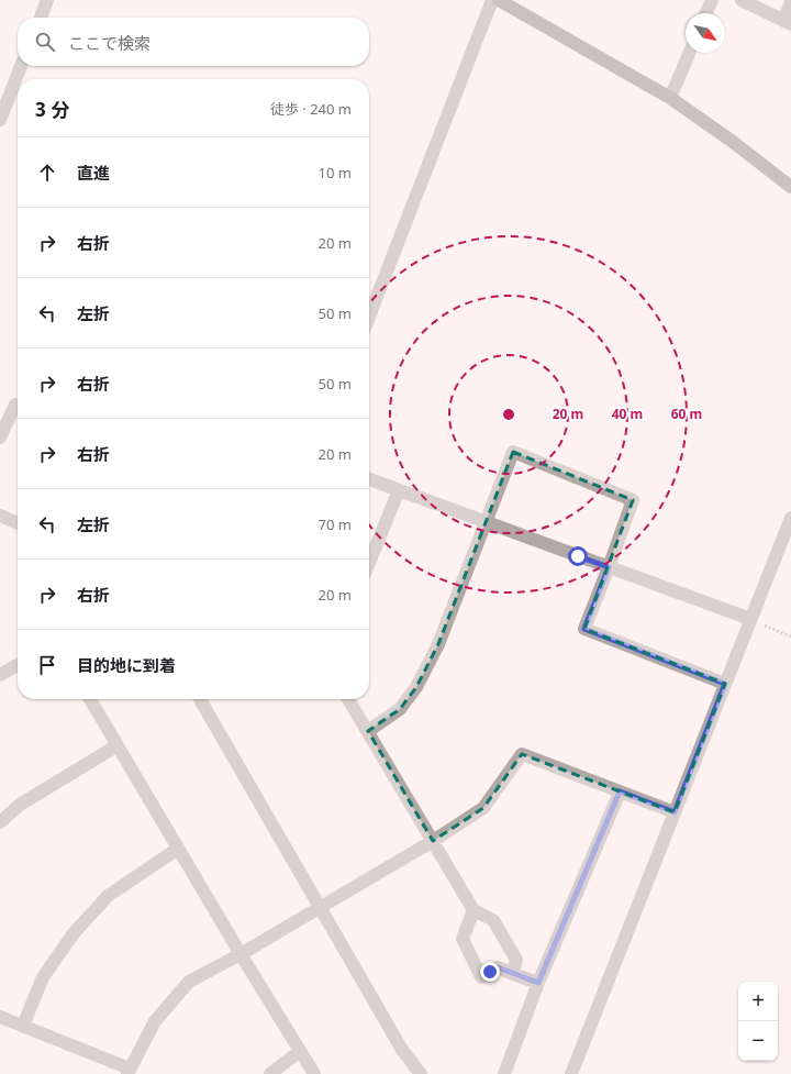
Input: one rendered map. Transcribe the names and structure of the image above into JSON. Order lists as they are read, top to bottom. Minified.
{"north":"bottom right","page":{"search":"ここで検索","heading":["3 分","徒歩 · 240 m"],"list":[["直進","10 m"],["右折","20 m"],["左折","50 m"],["右折","50 m"],["右折","20 m"],["左折","70 m"],["右折","20 m"],"目的地に到着"],"map_buttons":["+","−"]},"rings":["20 m","40 m","60 m"]}
